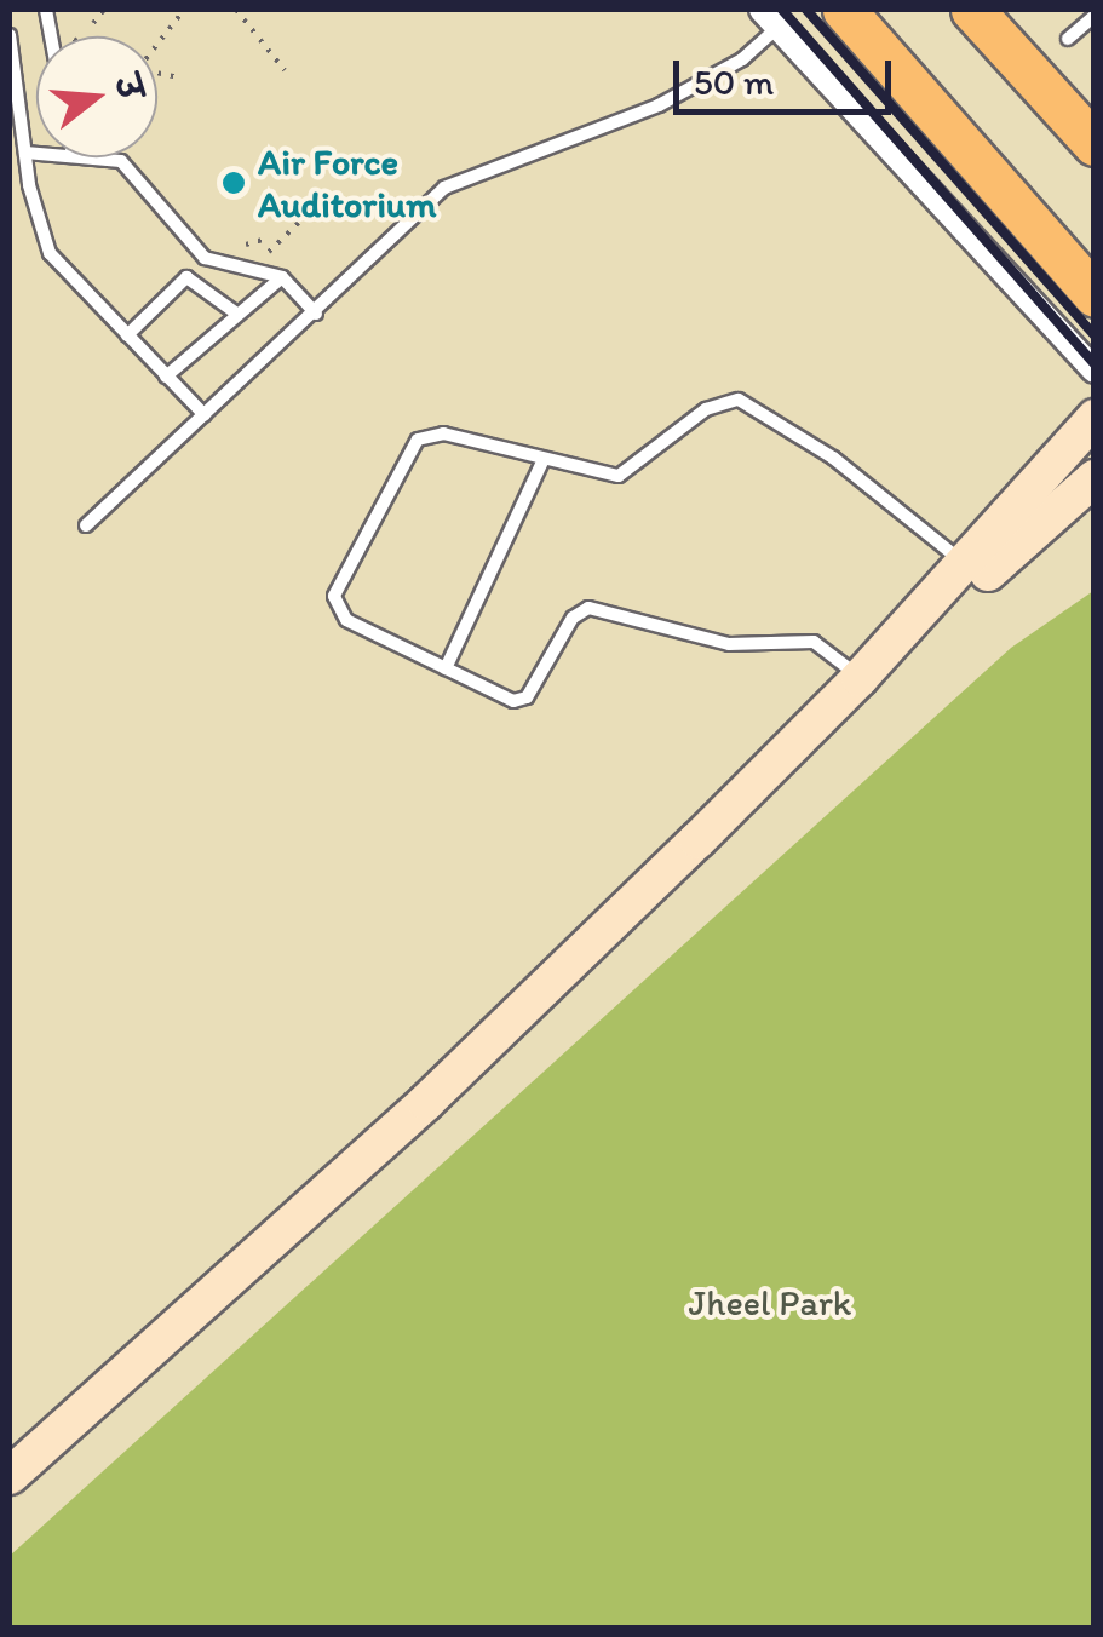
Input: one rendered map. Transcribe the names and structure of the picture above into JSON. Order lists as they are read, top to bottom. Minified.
{"parks":["Jheel Park"],"places":["Air Force Auditorium"],"scale_bar":"50 m","north":"right"}
